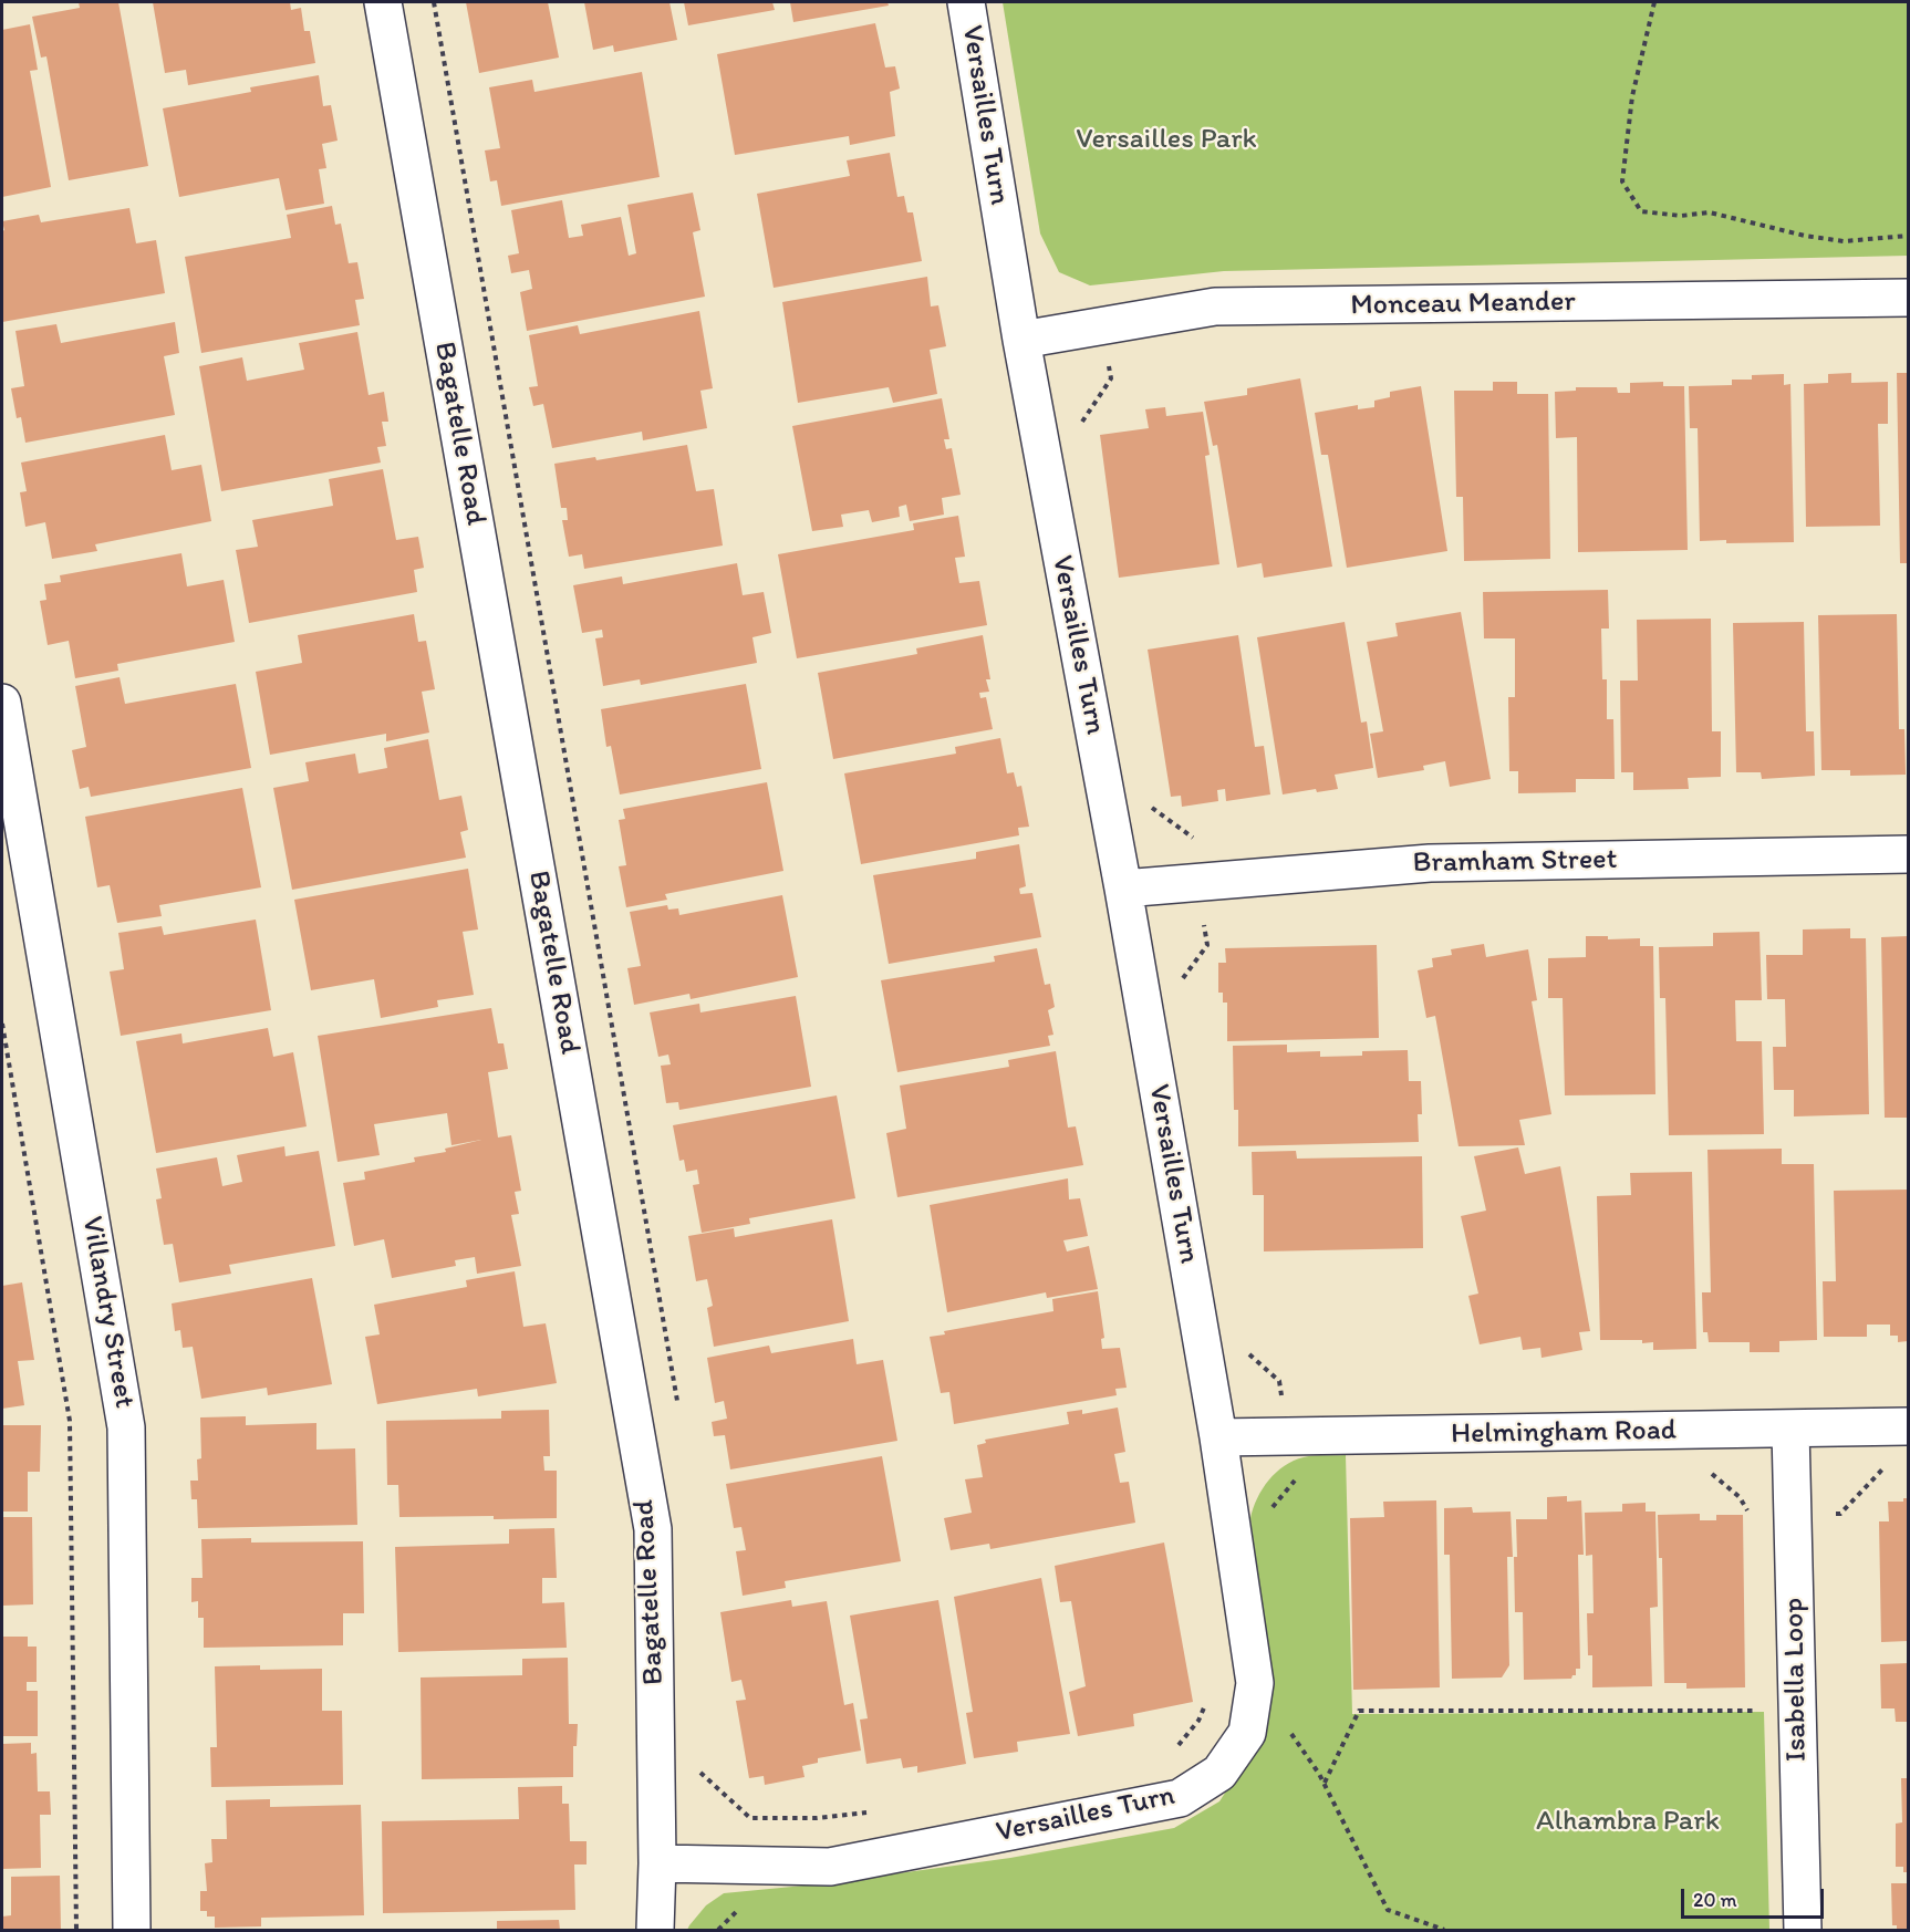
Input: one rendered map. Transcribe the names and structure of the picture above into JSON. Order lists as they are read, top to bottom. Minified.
{"streets":{"street":["Versailles Turn","Monceau Meander","Bagatelle Road","Bramham Street","Villandry Street","Helmingham Road","Isabella Loop"]},"crossings":[["Versailles Turn","Monceau Meander"],["Versailles Turn","Bagatelle Road"],["Versailles Turn","Bramham Street"],["Versailles Turn","Helmingham Road"],["Helmingham Road","Isabella Loop"]],"parks":["Versailles Park","Alhambra Park"],"scale_bar":"20 m"}
